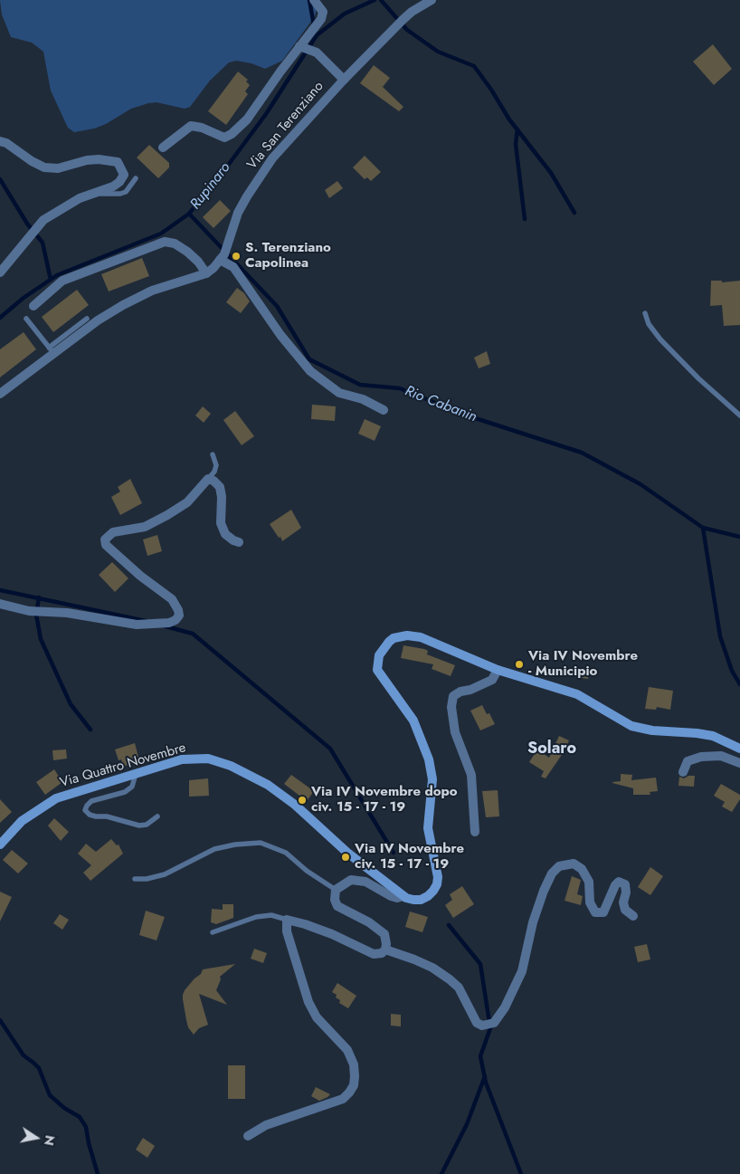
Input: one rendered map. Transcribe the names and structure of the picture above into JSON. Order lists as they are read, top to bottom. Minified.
{"streets":{"main road":["Via Quattro Novembre"],"street":["Via San Terenziano"]},"districts":["Solaro"],"water":["Rupinaro","Rio Cabanin"],"places":["S. Terenziano Capolinea","Via IV Novembre - Municipio","Via IV Novembre dopo civ. 15 - 17 - 19","Via IV Novembre civ. 15 - 17 - 19"],"north":"right"}
